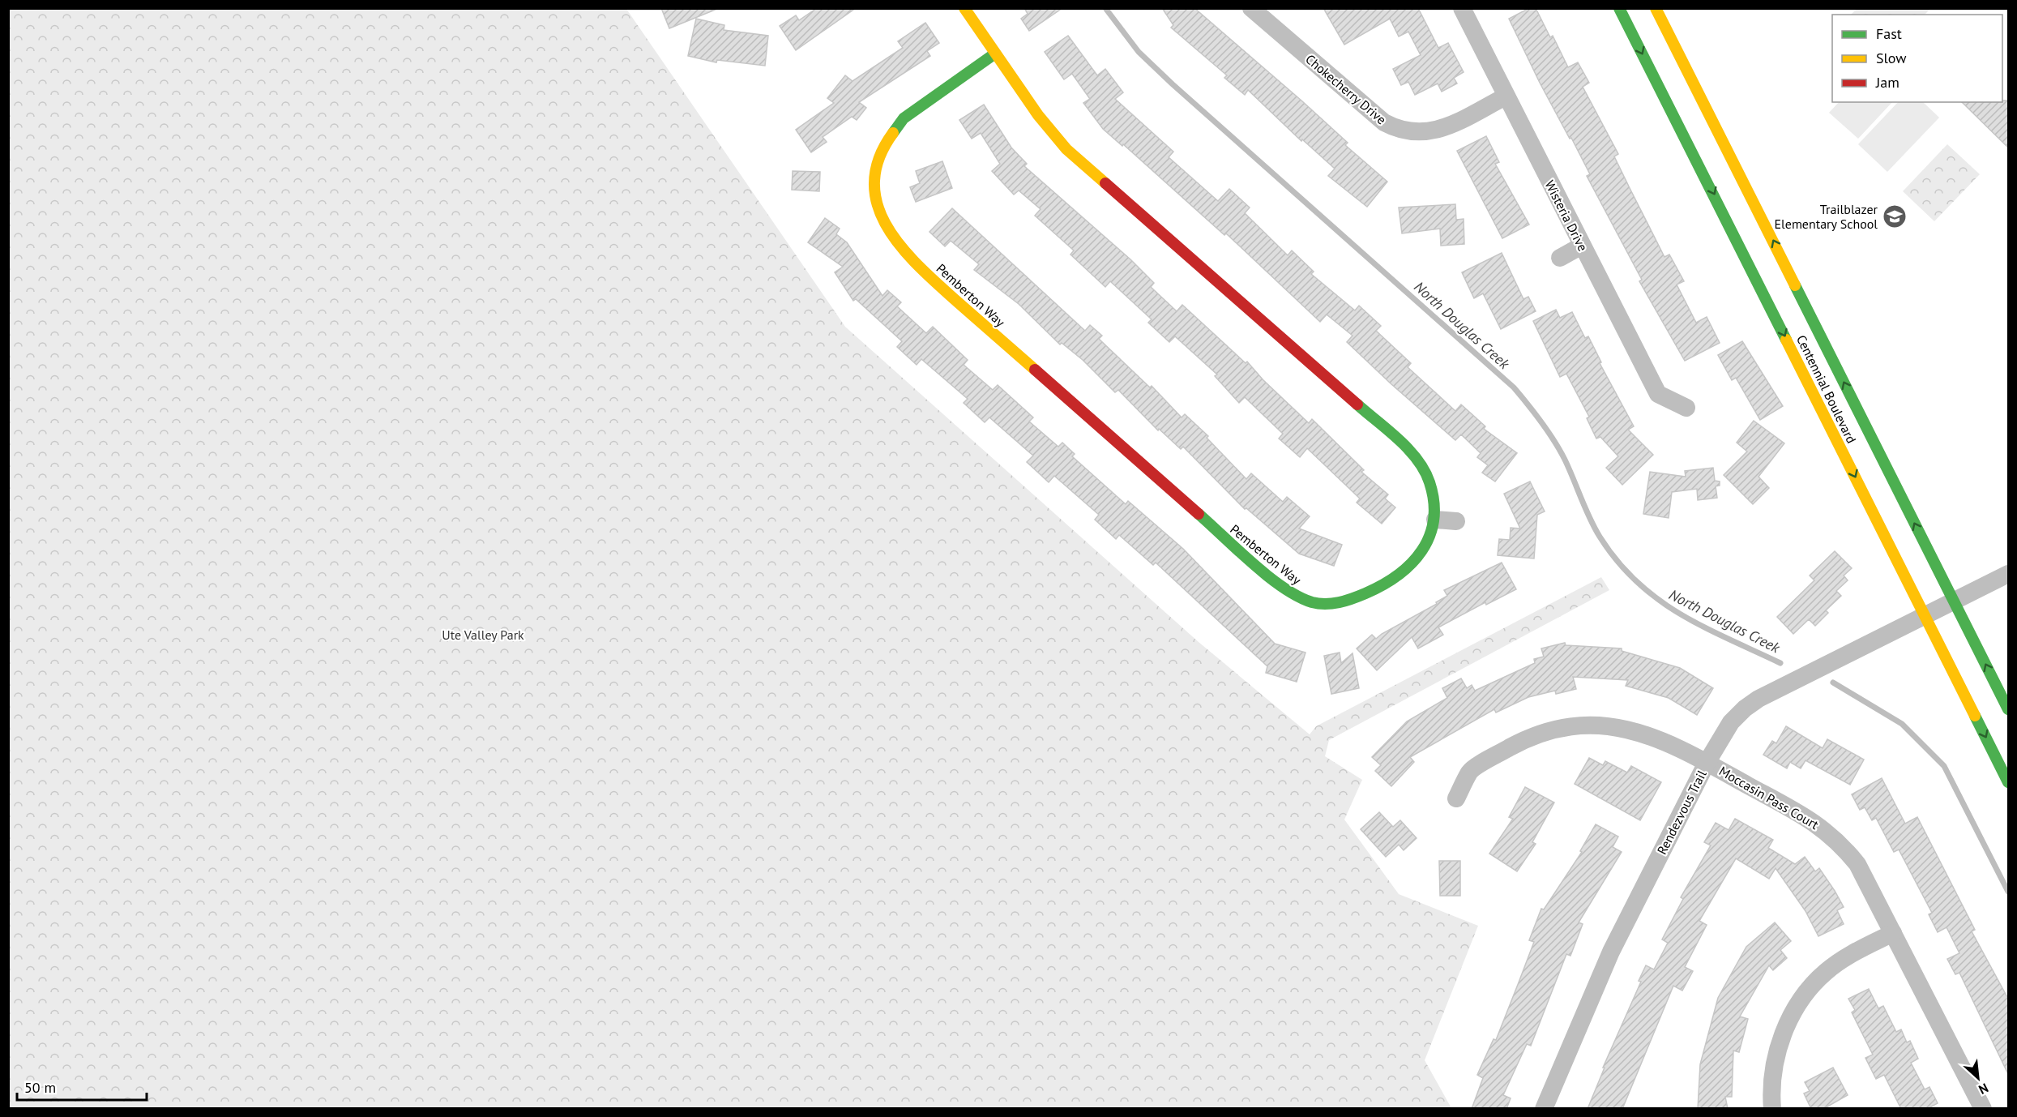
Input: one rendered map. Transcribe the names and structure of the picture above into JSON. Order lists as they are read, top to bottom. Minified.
{"streets":{"street":["Chokecherry Drive","Wisteria Drive","Pemberton Way","Centennial Boulevard","Moccasin Pass Court","Rendezvous Trail"]},"crossings":[["Chokecherry Drive","Wisteria Drive"],["Centennial Boulevard","Rendezvous Trail"],["Moccasin Pass Court","Rendezvous Trail"]],"water":["North Douglas Creek"],"parks":["Ute Valley Park"],"places":{"school or university":["Trailblazer Elementary School"]},"legend":["Fast","Slow","Jam"],"scale_bar":"50 m","north":"bottom right"}
